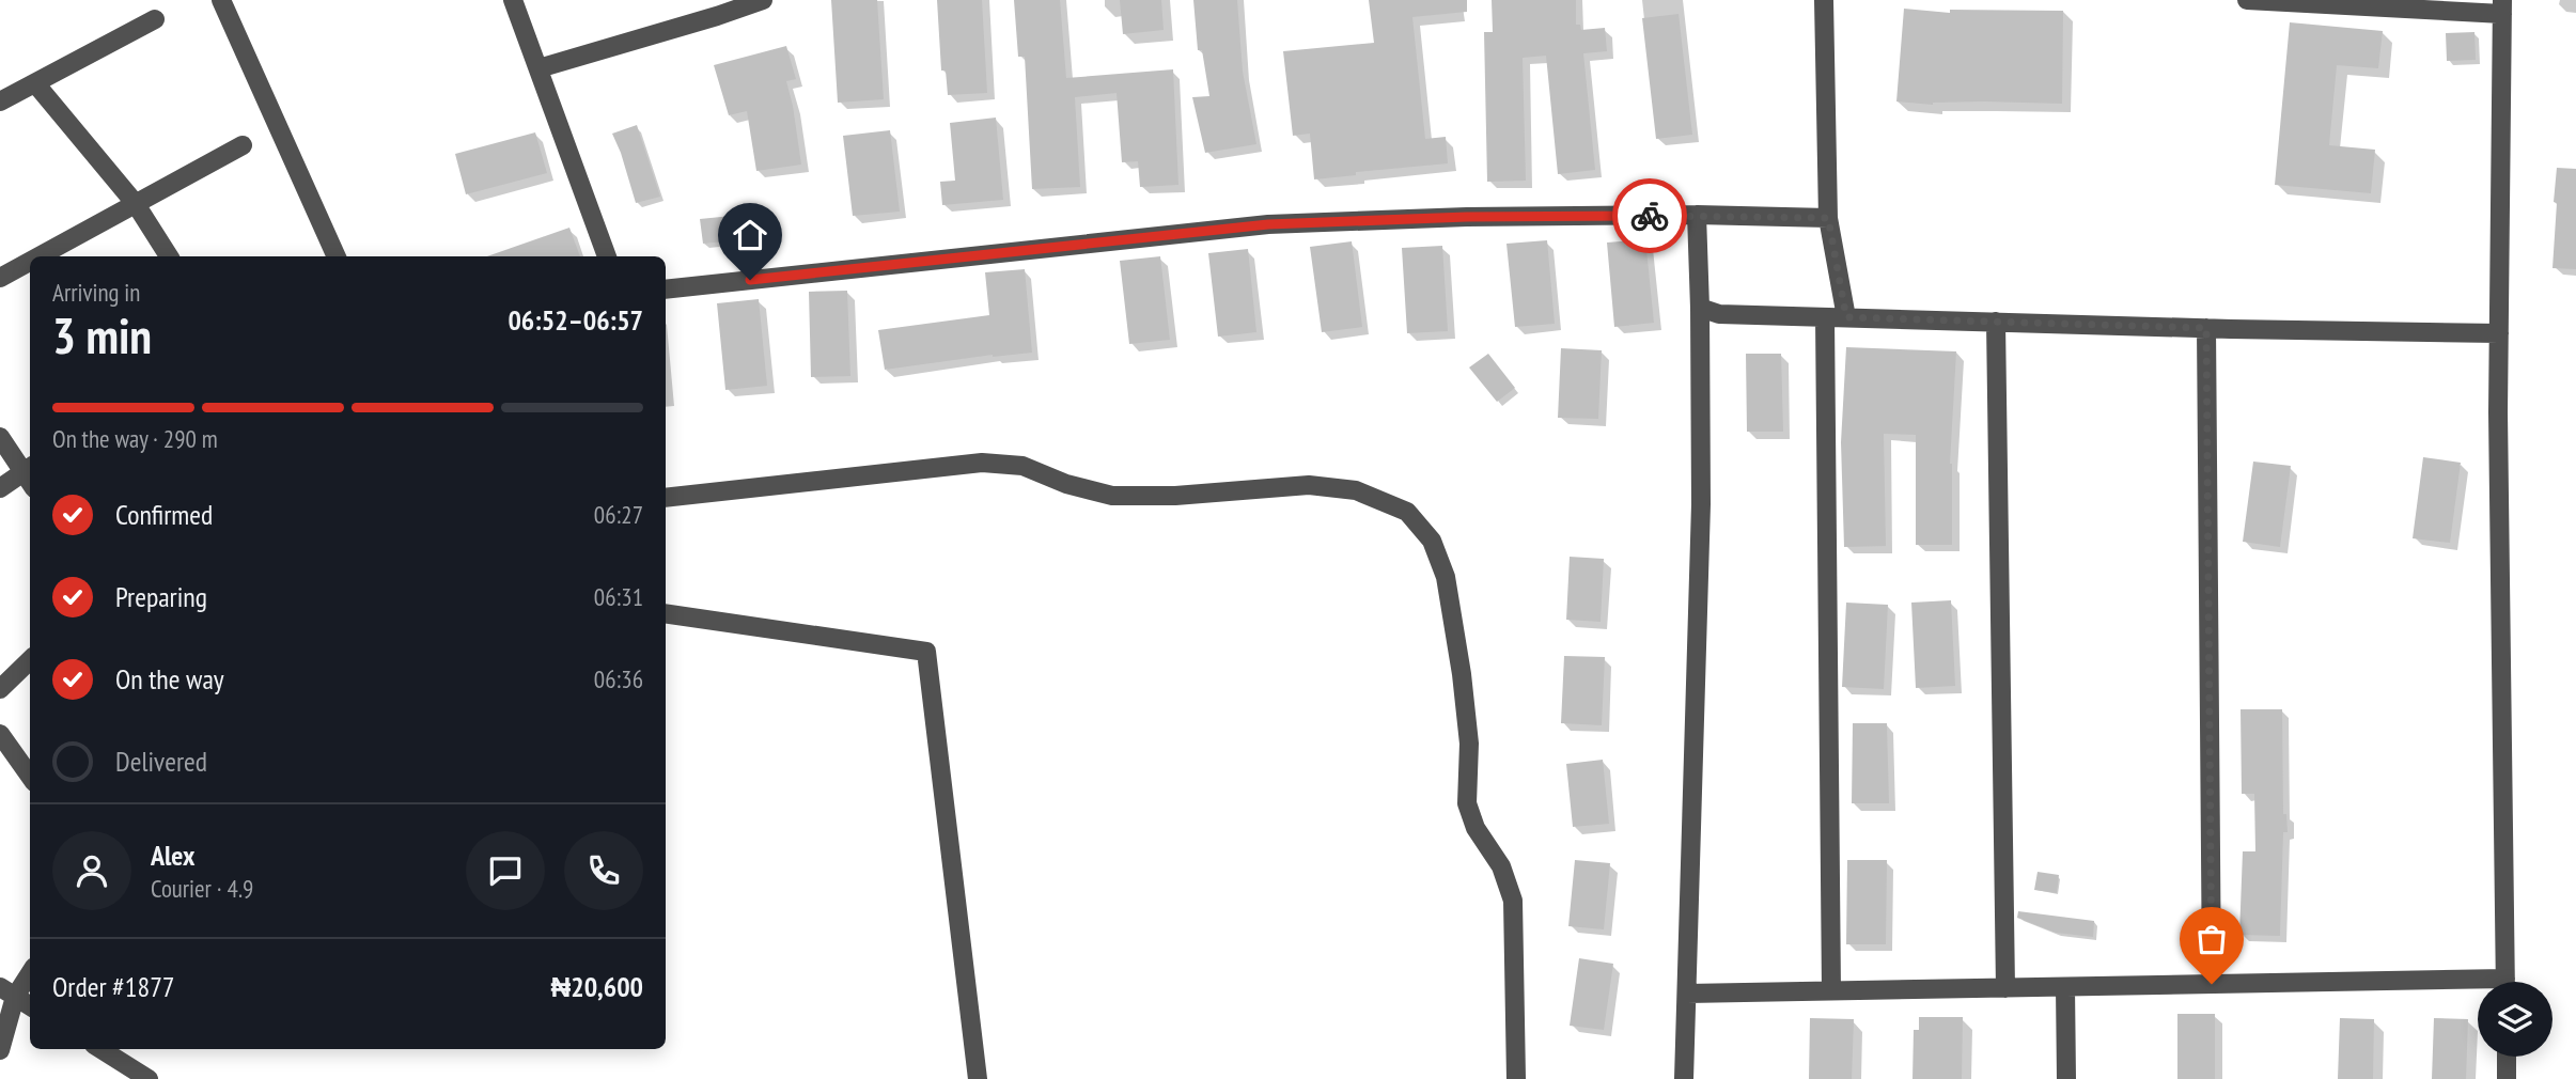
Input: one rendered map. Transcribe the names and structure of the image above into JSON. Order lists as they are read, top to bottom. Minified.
{"page":{"heading":["3 min","Arriving in","06:52–06:57"],"panel":["Alex","Courier · 4.9","Order #1877","₦20,600"],"bar":"On the way · 290 m","list":[["Confirmed","06:27"],["Preparing","06:31"],["On the way","06:36"],"Delivered"]}}
